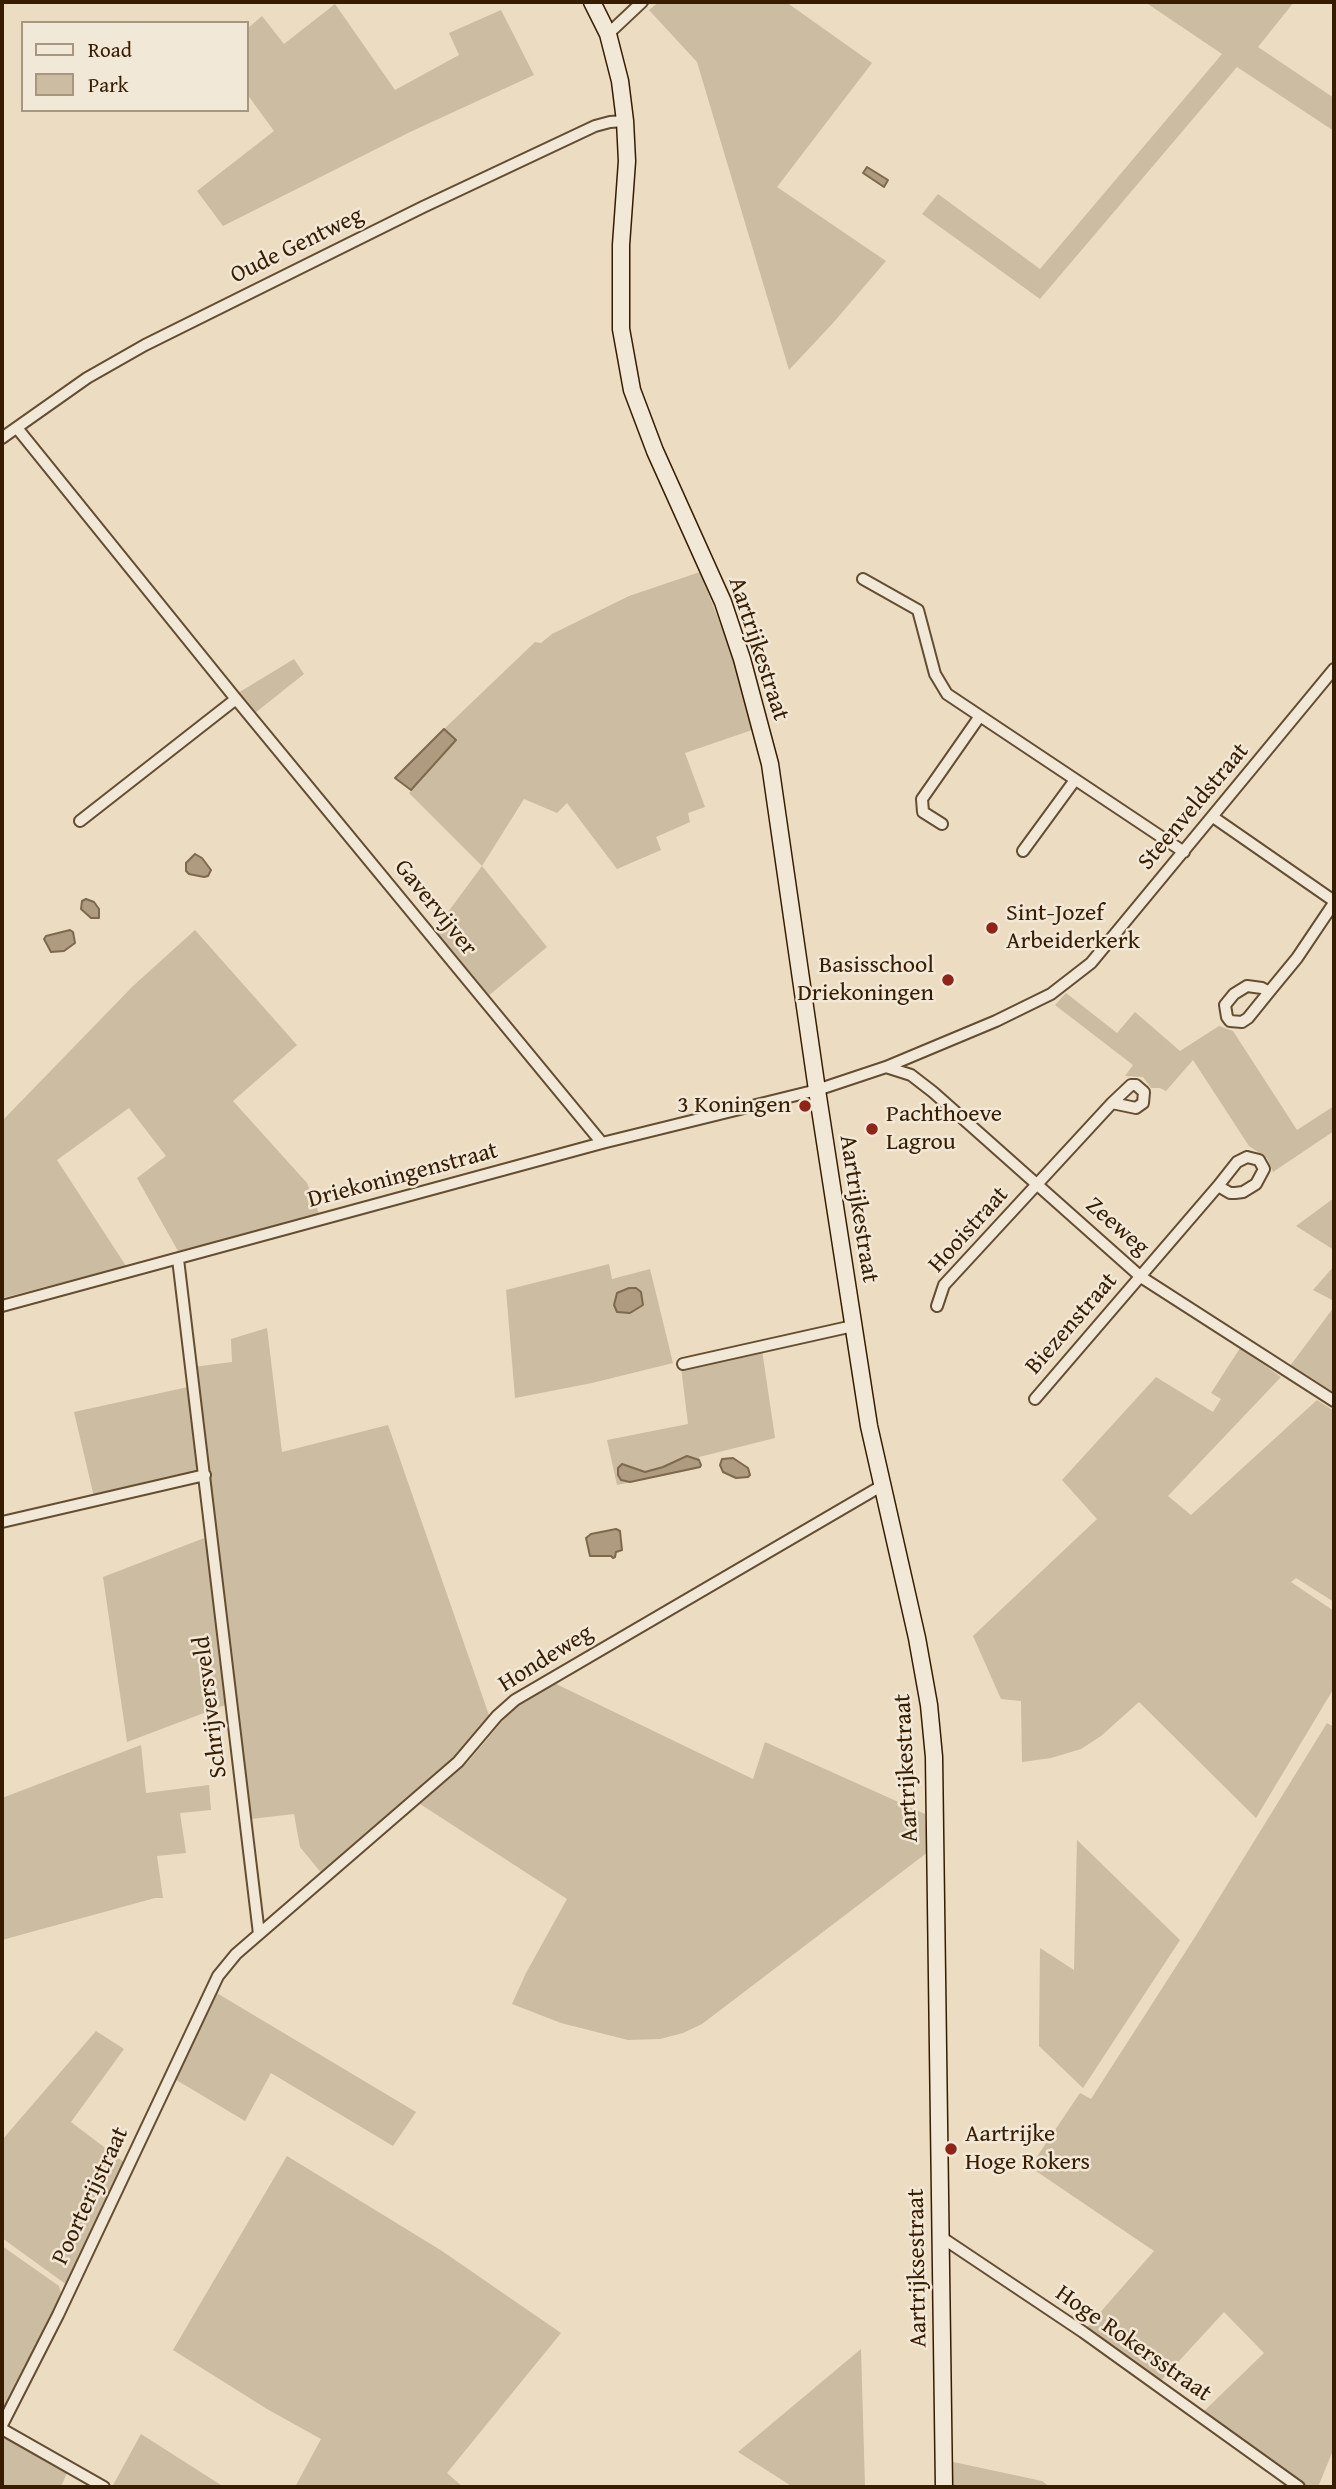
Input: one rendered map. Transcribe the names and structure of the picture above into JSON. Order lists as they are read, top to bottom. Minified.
{"streets":{"street":["Oude Gentweg","Aartrijkestraat","Steenveldstraat","Gavervijver","Driekoningenstraat","Zeeweg","Hooistraat","Biezenstraat","Hondeweg","Schrijversveld","Poorterijstraat","Aartrijksestraat","Hoge Rokersstraat"]},"crossings":[["Oude Gentweg","Aartrijkestraat"],["Oude Gentweg","Gavervijver"],["Aartrijkestraat","Steenveldstraat"],["Aartrijkestraat","Driekoningenstraat"],["Aartrijkestraat","Hondeweg"],["Aartrijkestraat","Aartrijksestraat"],["Steenveldstraat","Driekoningenstraat"],["Steenveldstraat","Zeeweg"],["Gavervijver","Driekoningenstraat"],["Driekoningenstraat","Schrijversveld"],["Zeeweg","Hooistraat"],["Zeeweg","Biezenstraat"],["Hondeweg","Schrijversveld"],["Hondeweg","Poorterijstraat"],["Aartrijksestraat","Hoge Rokersstraat"]],"places":["Sint-Jozef Arbeiderkerk","Basisschool Driekoningen","3 Koningen","Pachthoeve Lagrou","Aartrijke Hoge Rokers"],"legend":["Road","Park"]}
